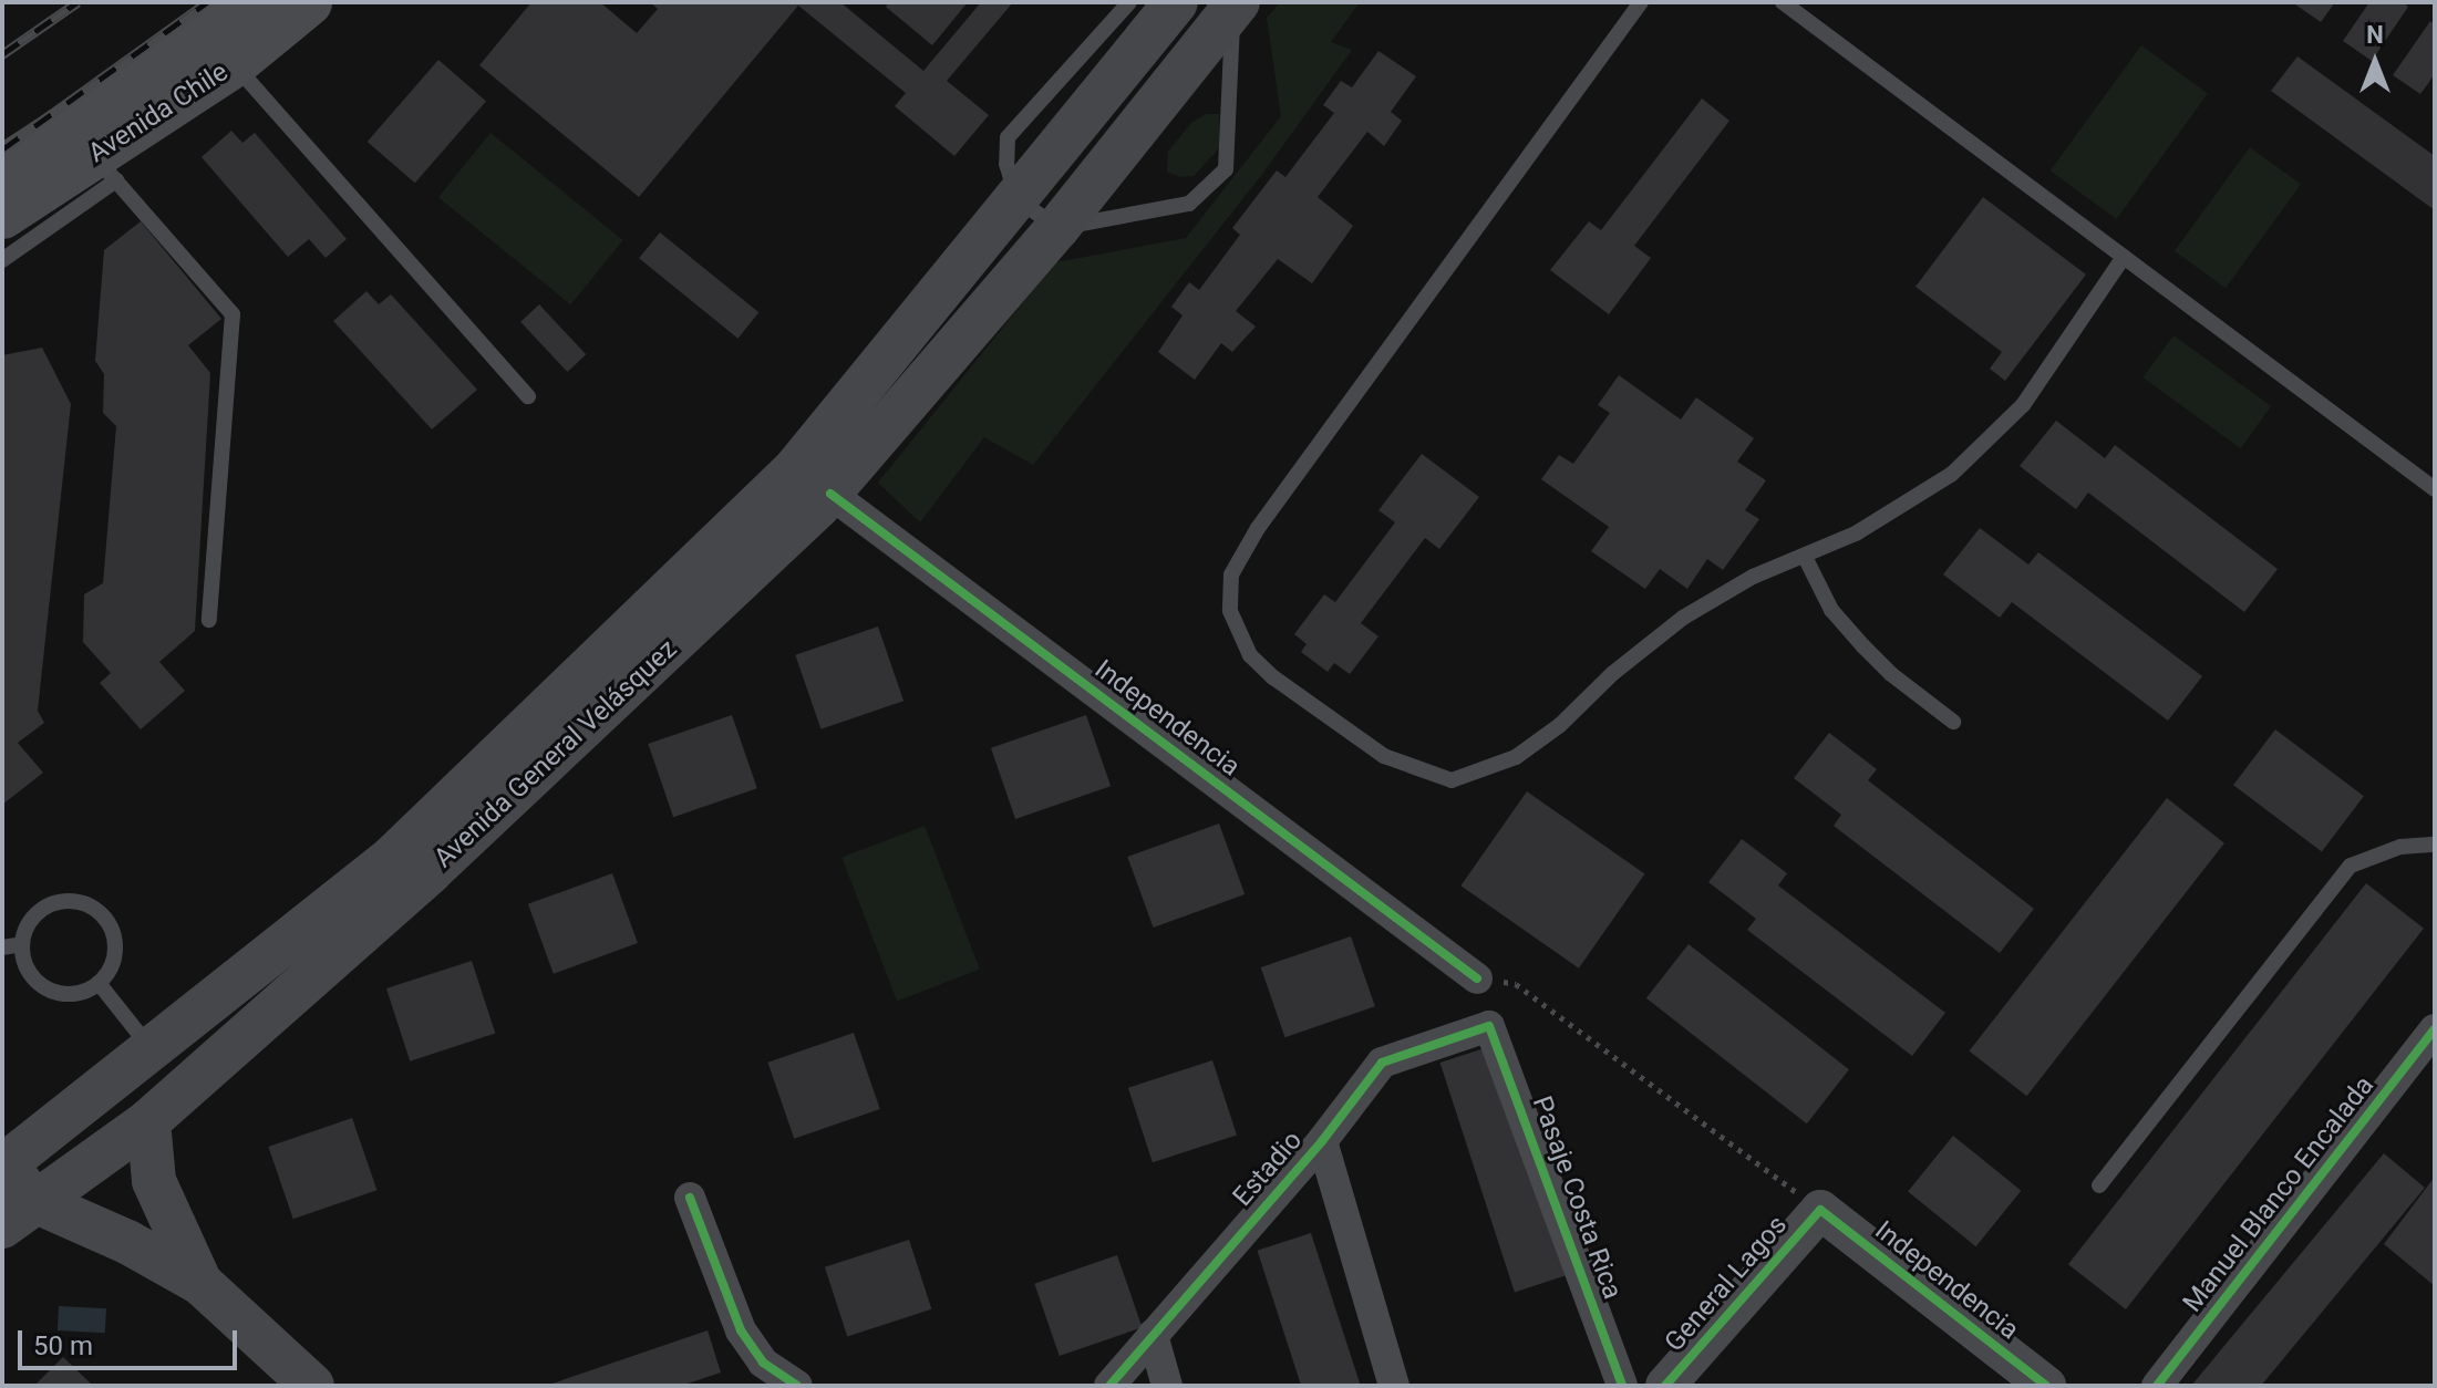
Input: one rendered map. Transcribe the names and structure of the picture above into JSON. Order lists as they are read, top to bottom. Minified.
{"streets":{"main road":["Avenida Chile","Avenida General Velásquez"],"street":["Independencia","Estadio","Manuel Blanco Encalada","Pasaje Costa Rica","General Lagos"]},"crossings":[["Independencia","Avenida General Velásquez"],["Independencia","General Lagos"],["Estadio","Pasaje Costa Rica"]],"scale_bar":"50 m","north":"top"}
